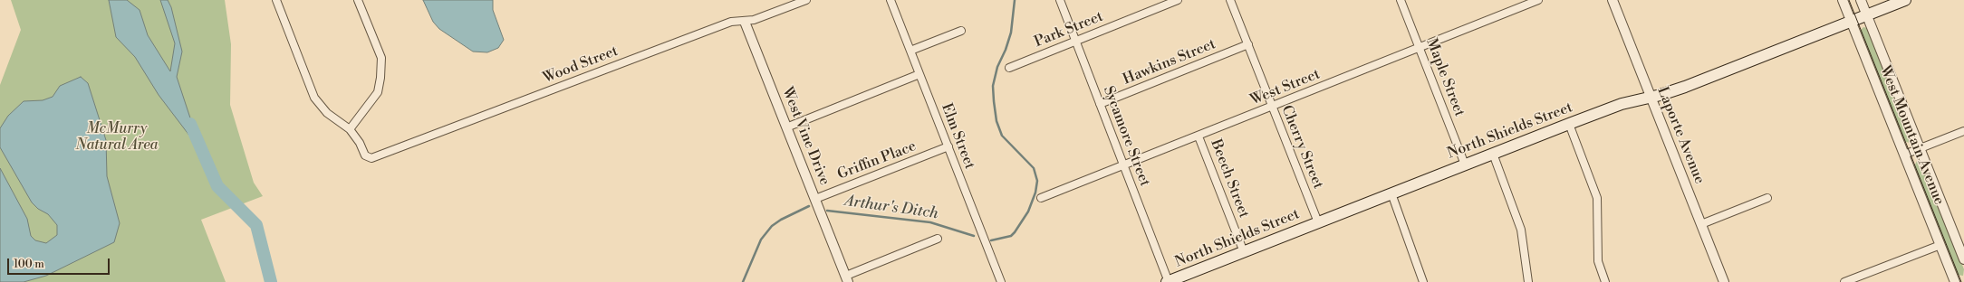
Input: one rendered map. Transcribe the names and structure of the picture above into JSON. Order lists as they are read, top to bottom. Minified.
{"streets":{"main road":["North Shields Street"],"street":["Park Street","Hawkins Street","Wood Street","Maple Street","West Street","Laporte Avenue","West Mountain Avenue","West Vine Drive","Elm Street","Sycamore Street","Cherry Street","Griffin Place","Beech Street"]},"crossings":[["Park Street","Sycamore Street"],["Hawkins Street","Sycamore Street"],["Hawkins Street","Cherry Street"],["Wood Street","West Vine Drive"],["Maple Street","West Street"],["Maple Street","North Shields Street"],["West Street","Sycamore Street"],["West Street","Cherry Street"],["West Street","Beech Street"],["North Shields Street","Laporte Avenue"],["North Shields Street","West Mountain Avenue"],["North Shields Street","Sycamore Street"],["North Shields Street","Cherry Street"],["North Shields Street","Beech Street"],["West Vine Drive","Griffin Place"],["Elm Street","Griffin Place"]],"water":["Arthur's Ditch"],"parks":["McMurry Natural Area"],"scale_bar":"100 m"}
